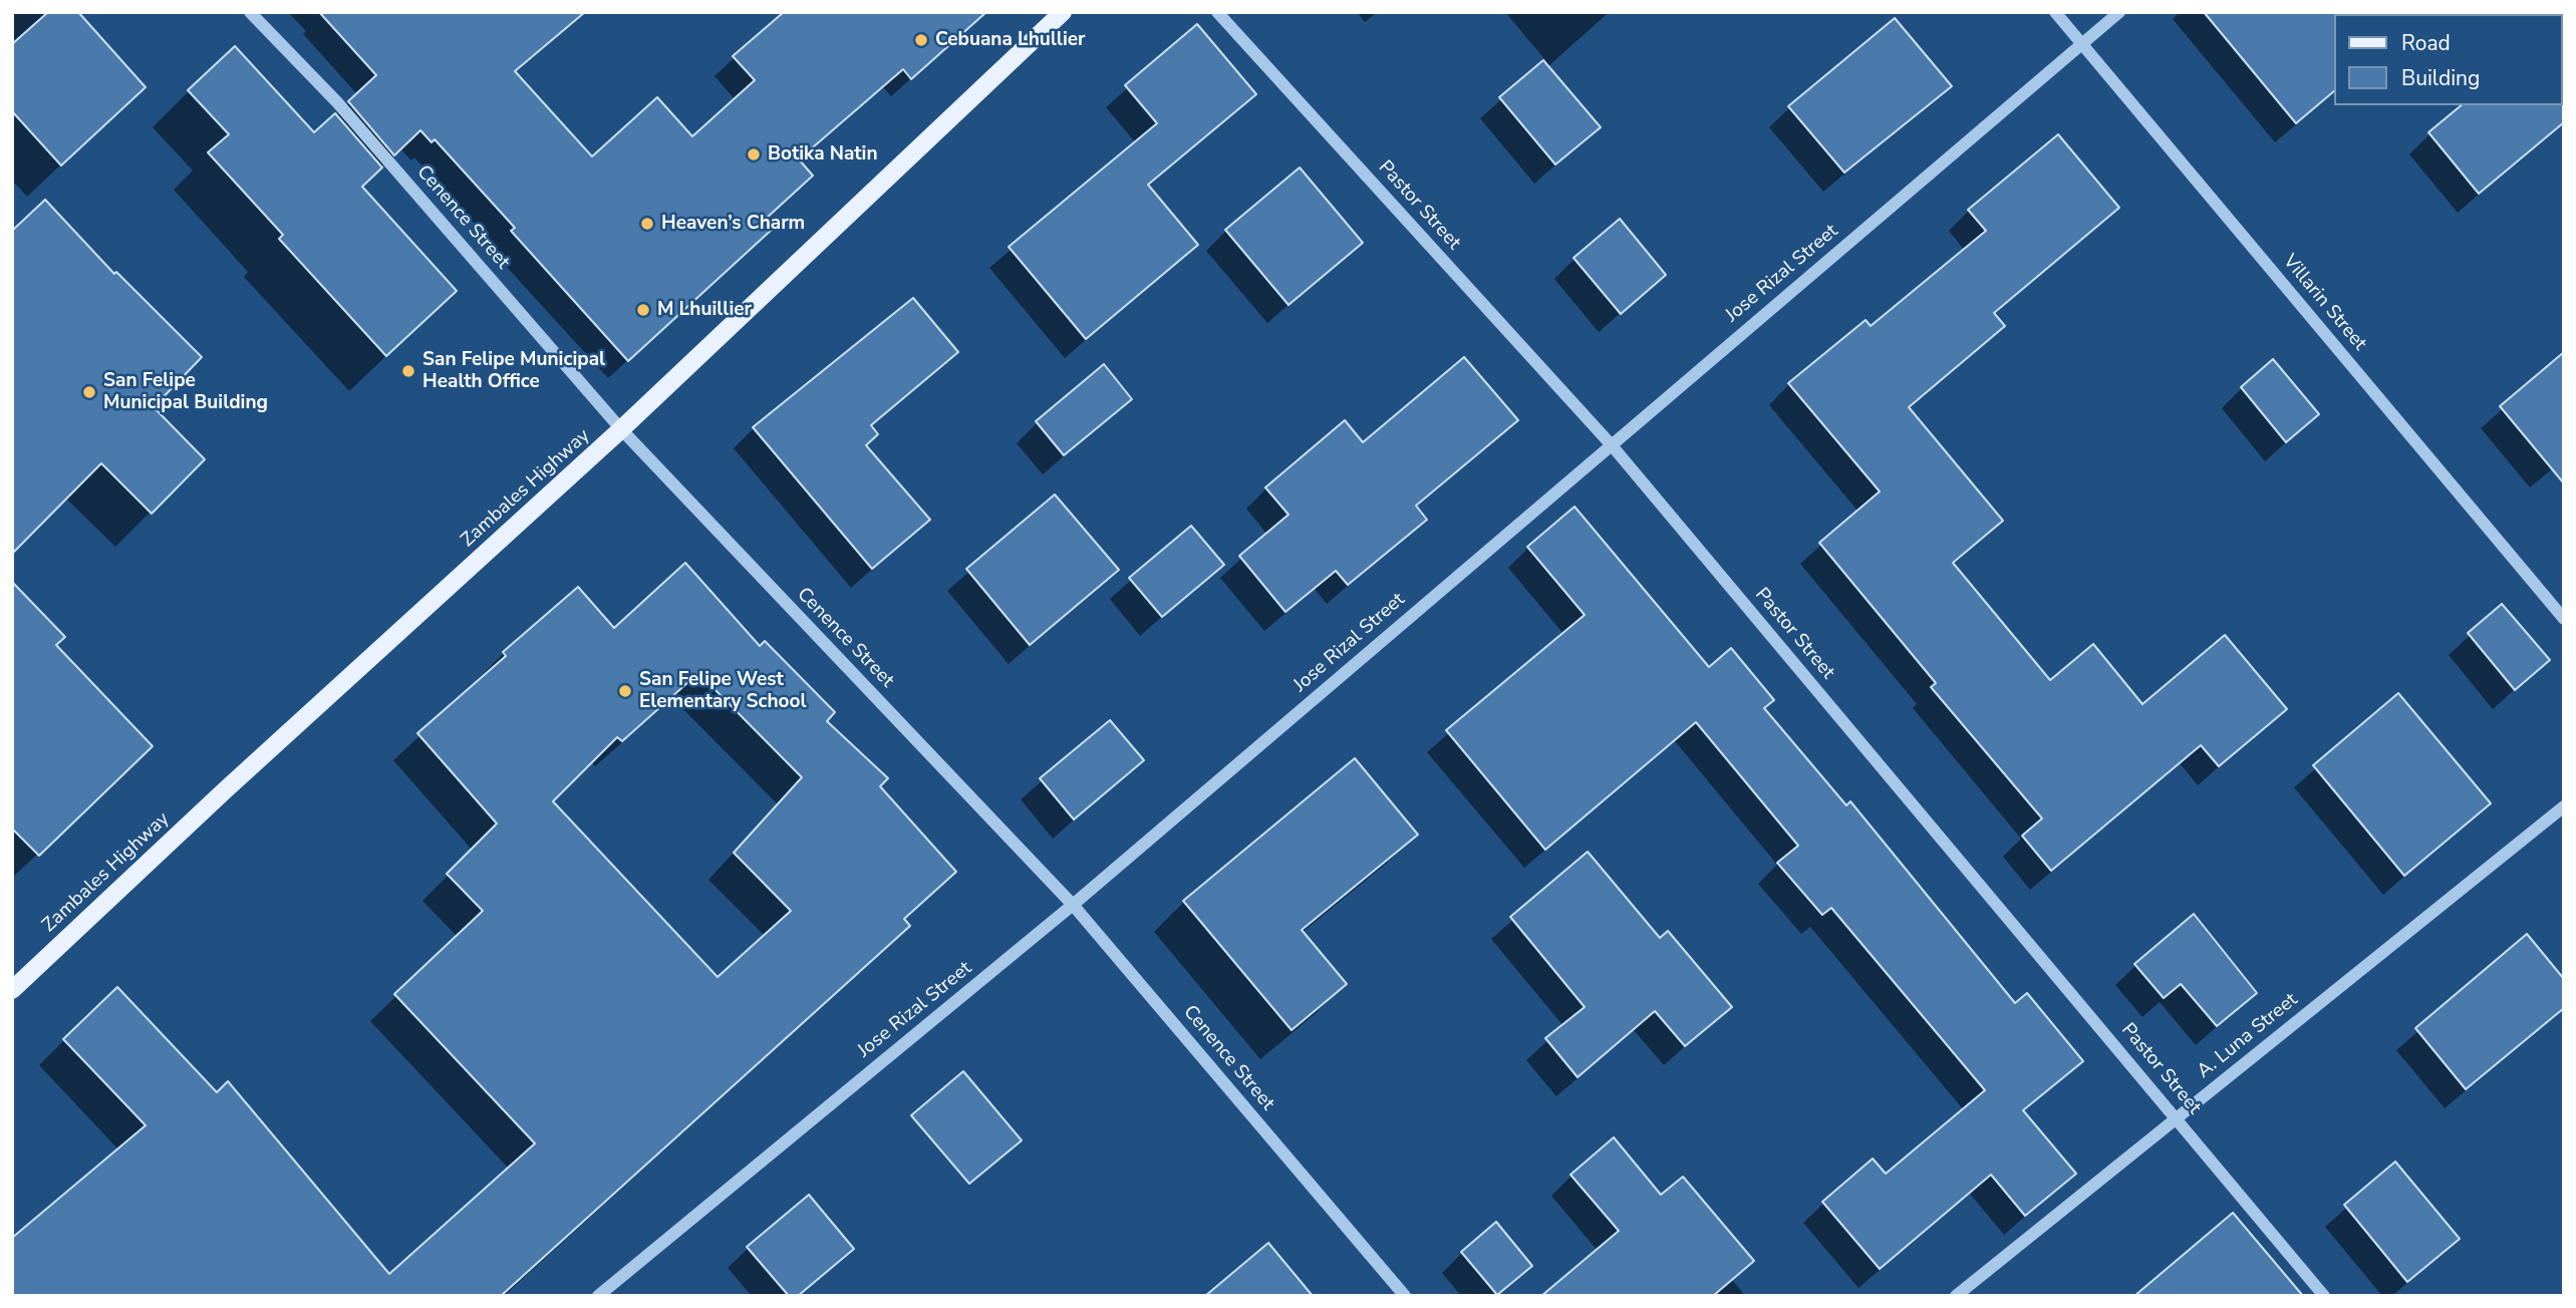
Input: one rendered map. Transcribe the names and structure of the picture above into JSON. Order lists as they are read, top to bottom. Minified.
{"streets":{"main road":["Zambales Highway"],"street":["Pastor Street","Cenence Street","Jose Rizal Street","Villarin Street","A. Luna Street"]},"crossings":[["Pastor Street","Jose Rizal Street"],["Pastor Street","A. Luna Street"],["Cenence Street","Jose Rizal Street"],["Cenence Street","Zambales Highway"],["Jose Rizal Street","Villarin Street"]],"places":["Cebuana Lhullier","Botika Natin","Heaven’s Charm","M Lhuillier","San Felipe Municipal Health Office","San Felipe Municipal Building","San Felipe West Elementary School"],"legend":["Road","Building"]}
